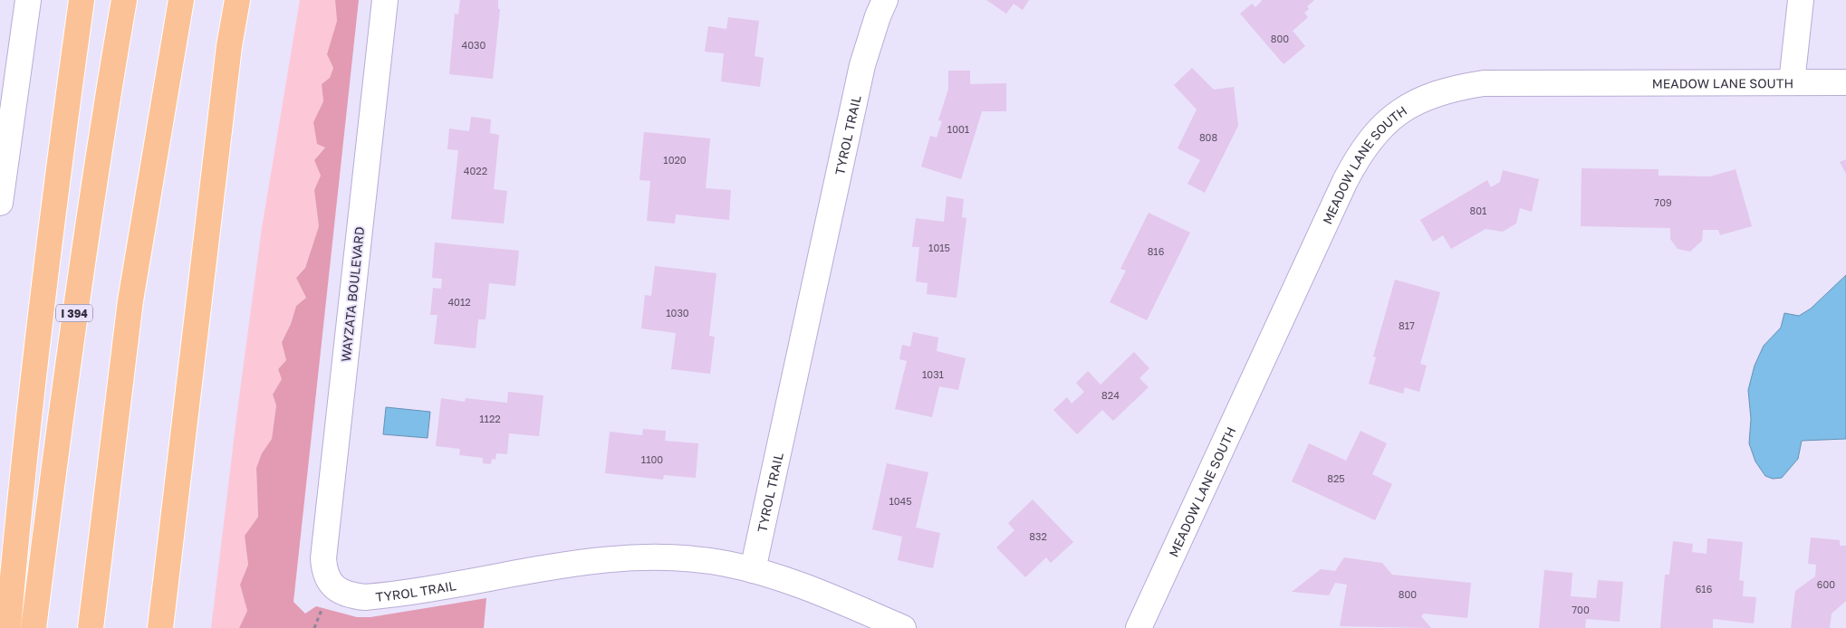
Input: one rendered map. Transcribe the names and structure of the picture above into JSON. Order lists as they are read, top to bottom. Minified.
{"streets":{"highway":["I 394"],"street":["MEADOW LANE SOUTH","TYROL TRAIL","WAYZATA BOULEVARD"]},"crossings":[["TYROL TRAIL","WAYZATA BOULEVARD"]],"house_numbers":["800","4030","1001","808","1020","4022","709","801","1015","816","4012","1030","817","1031","824","1122","1100","825","1045","832","600","616","800","700"]}
